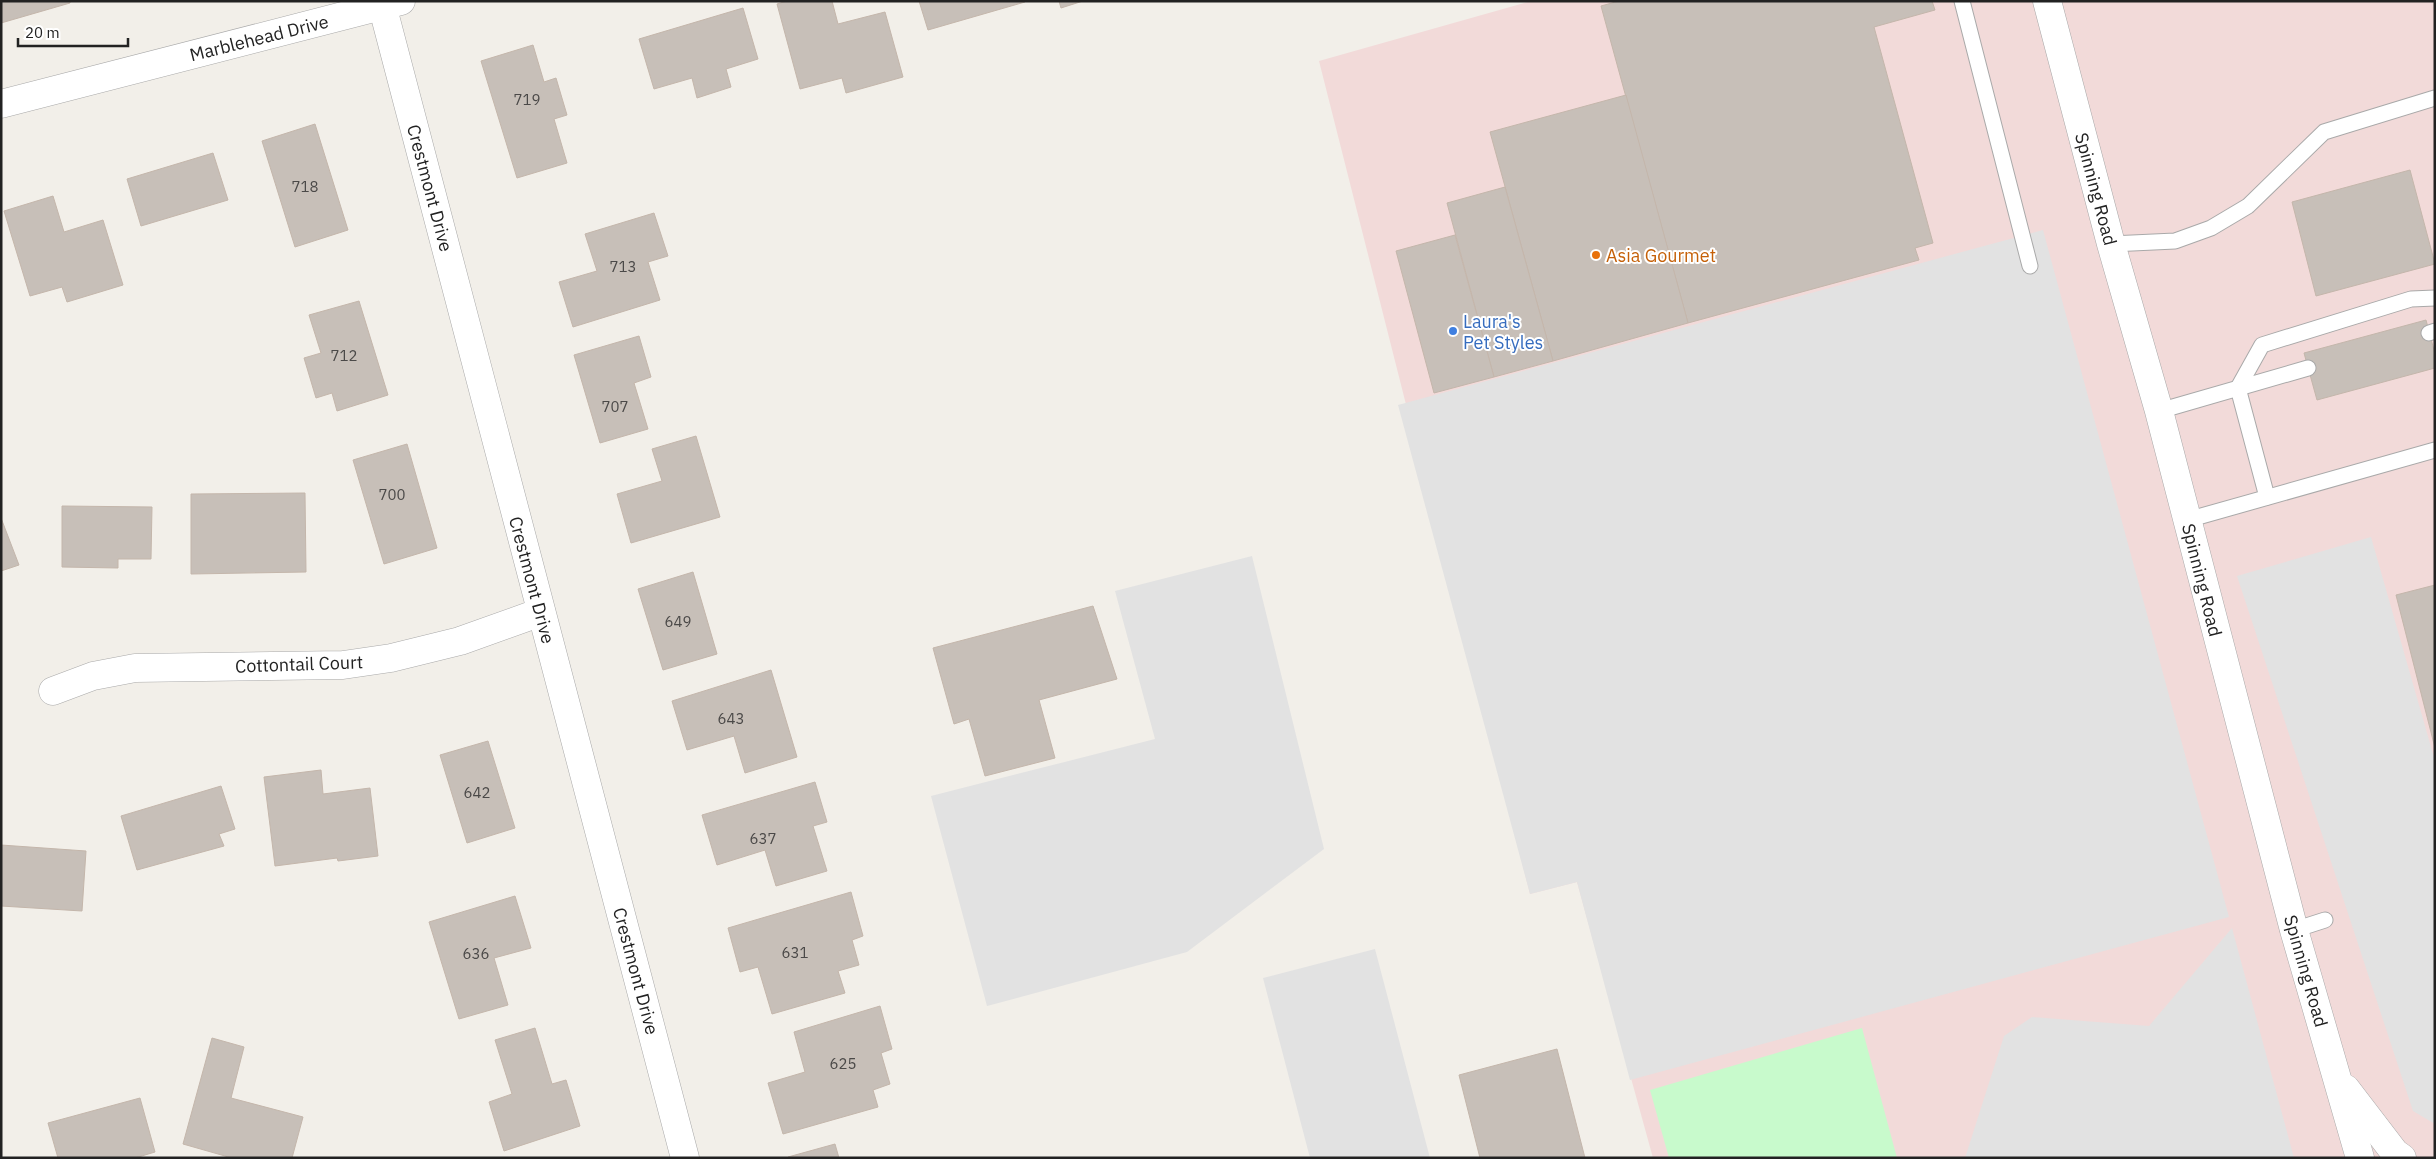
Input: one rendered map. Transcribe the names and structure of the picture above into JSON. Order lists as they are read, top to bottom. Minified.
{"streets":{"street":["Marblehead Drive","Crestmont Drive","Spinning Road","Cottontail Court"]},"crossings":[["Marblehead Drive","Crestmont Drive"],["Crestmont Drive","Cottontail Court"]],"places":["Asia Gourmet","Laura's Pet Styles"],"house_numbers":["719","718","713","712","707","700","649","643","642","637","631","636","625"],"scale_bar":"20 m"}
